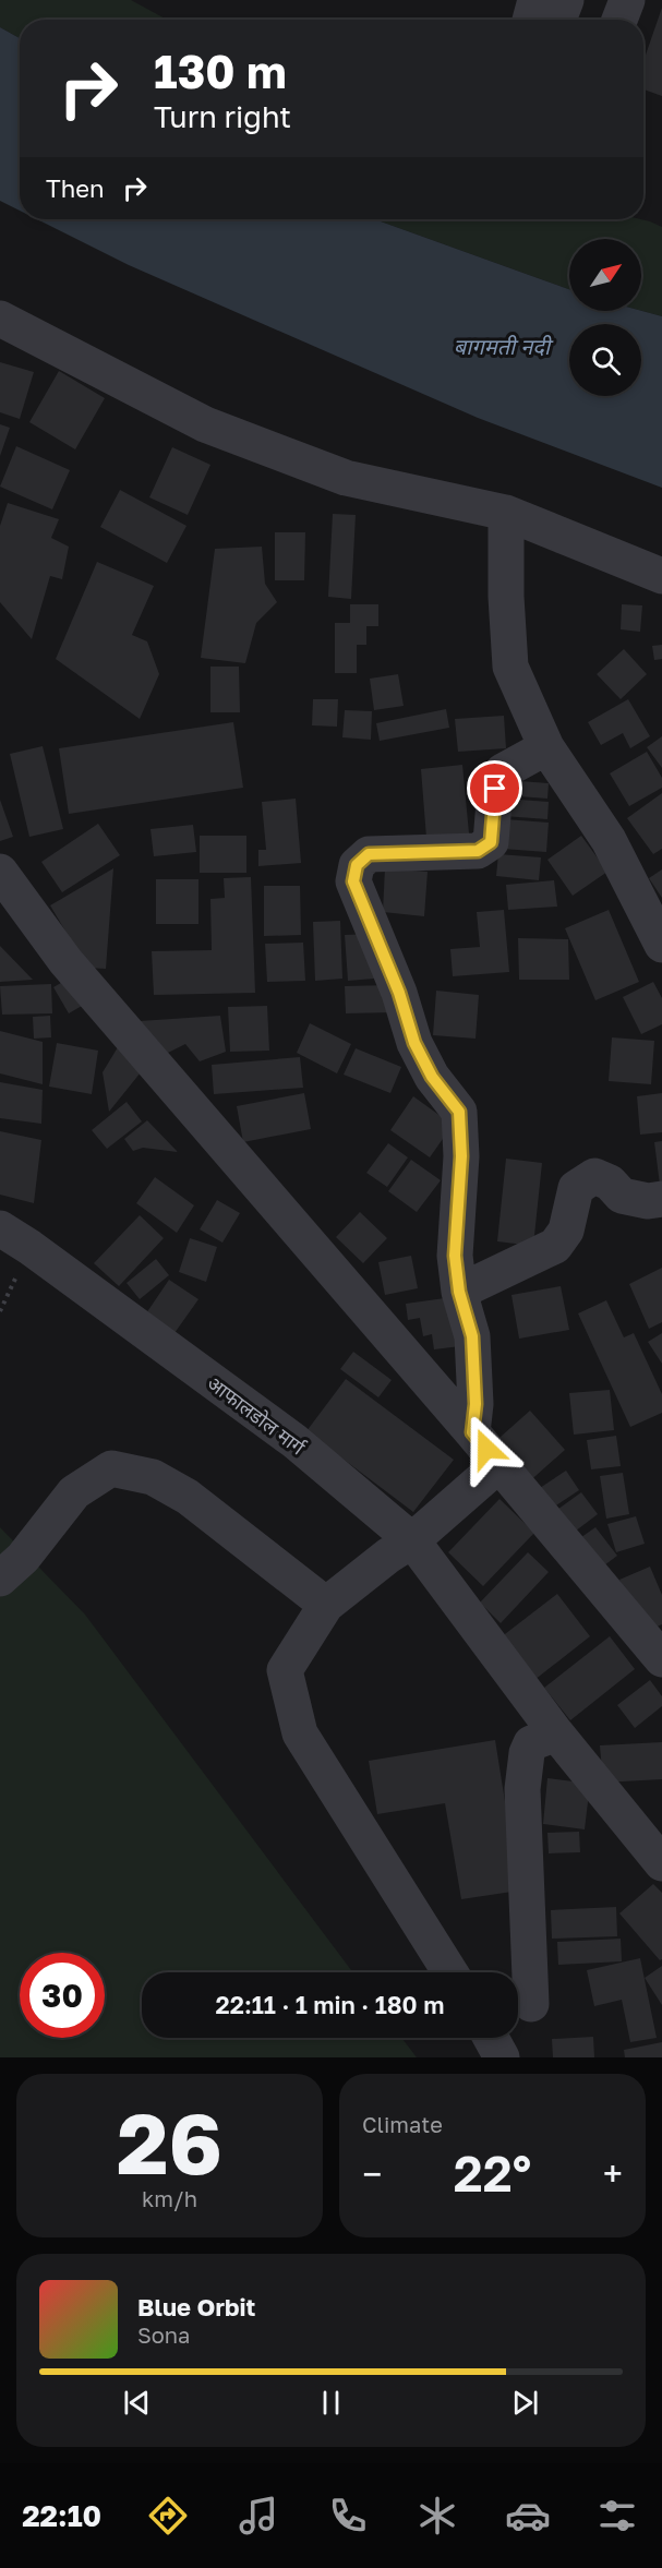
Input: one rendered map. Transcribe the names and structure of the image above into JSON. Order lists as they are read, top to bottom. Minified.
{"streets":{"street":["आफालडोल मार्ग"]},"water":["बागमती नदी"],"north":"top right","page":{"turn":["130 m","Turn right"],"then":"Then","limit":"30","trip":"22:11 · 1 min · 180 m","tile":[["26","km/h"],"Climate"],"heat":["−","22°","+"],"song":["Blue Orbit","Sona"],"tabs":"22:10"}}
